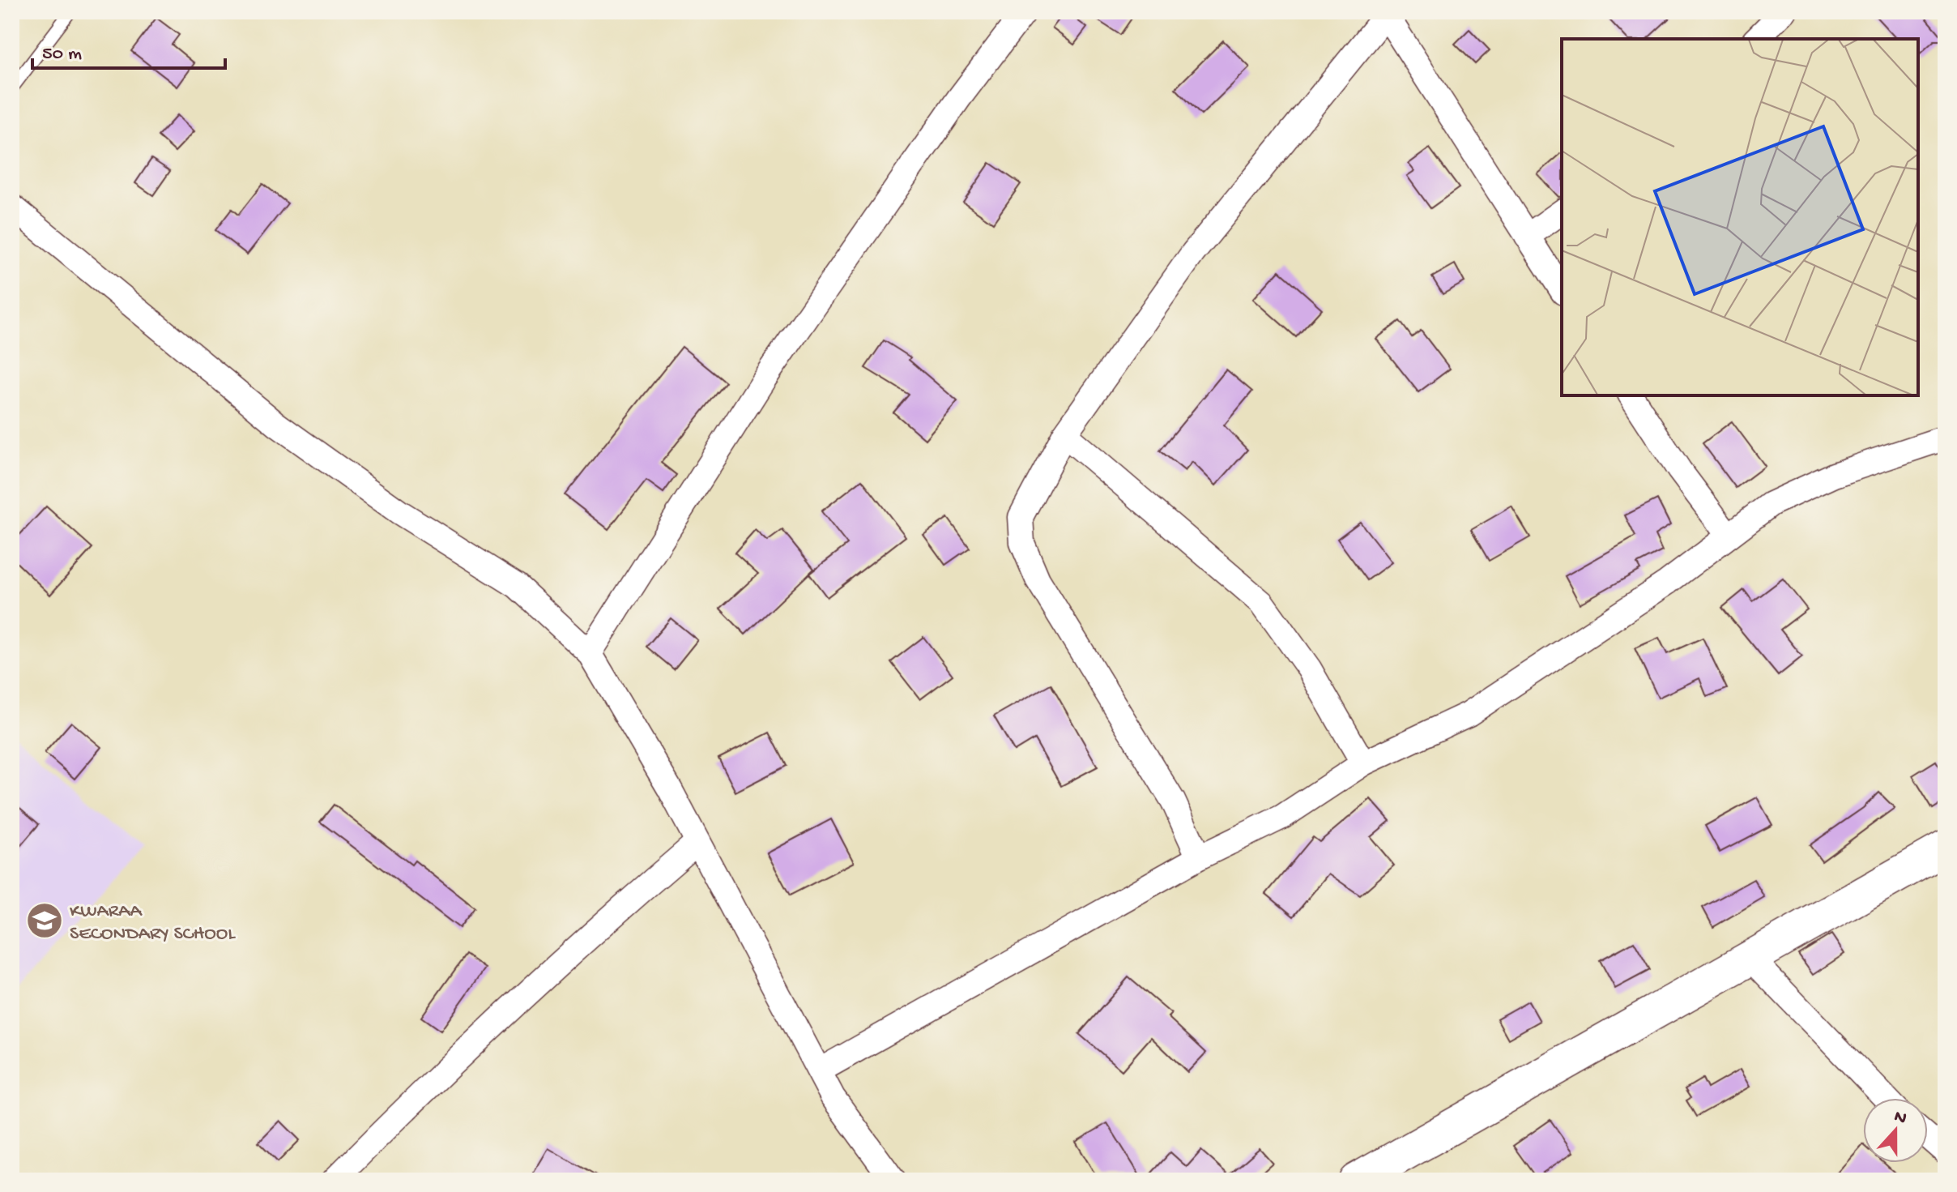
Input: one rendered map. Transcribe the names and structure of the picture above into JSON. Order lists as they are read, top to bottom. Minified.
{"places":{"school or university":["KWARAA SECONDARY SCHOOL"]},"scale_bar":"50 m","north":"top"}
